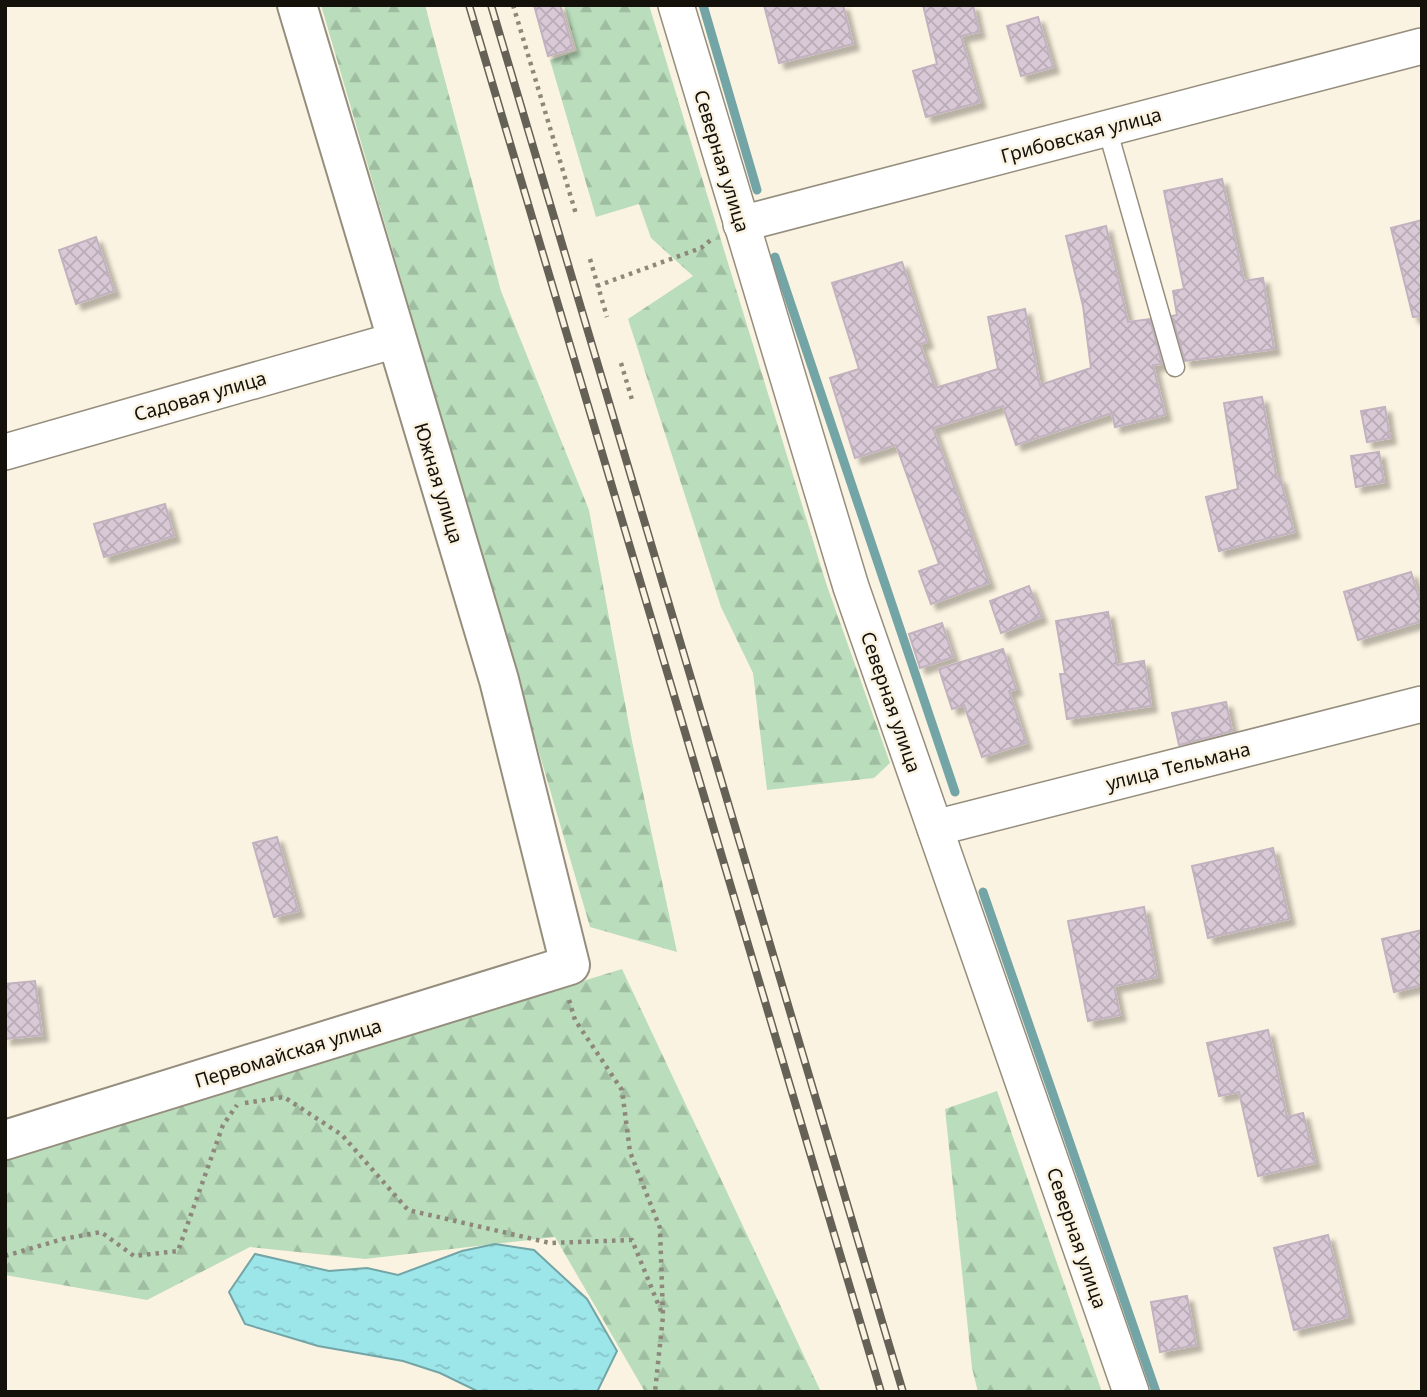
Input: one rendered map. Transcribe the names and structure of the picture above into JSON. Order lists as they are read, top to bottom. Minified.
{"streets":{"street":["Грибовская улица","Северная улица","Садовая улица","Южная улица","улица Тельмана","Первомайская улица"]},"crossings":[["Грибовская улица","Северная улица"],["Северная улица","улица Тельмана"],["Садовая улица","Южная улица"],["Южная улица","Первомайская улица"]]}
